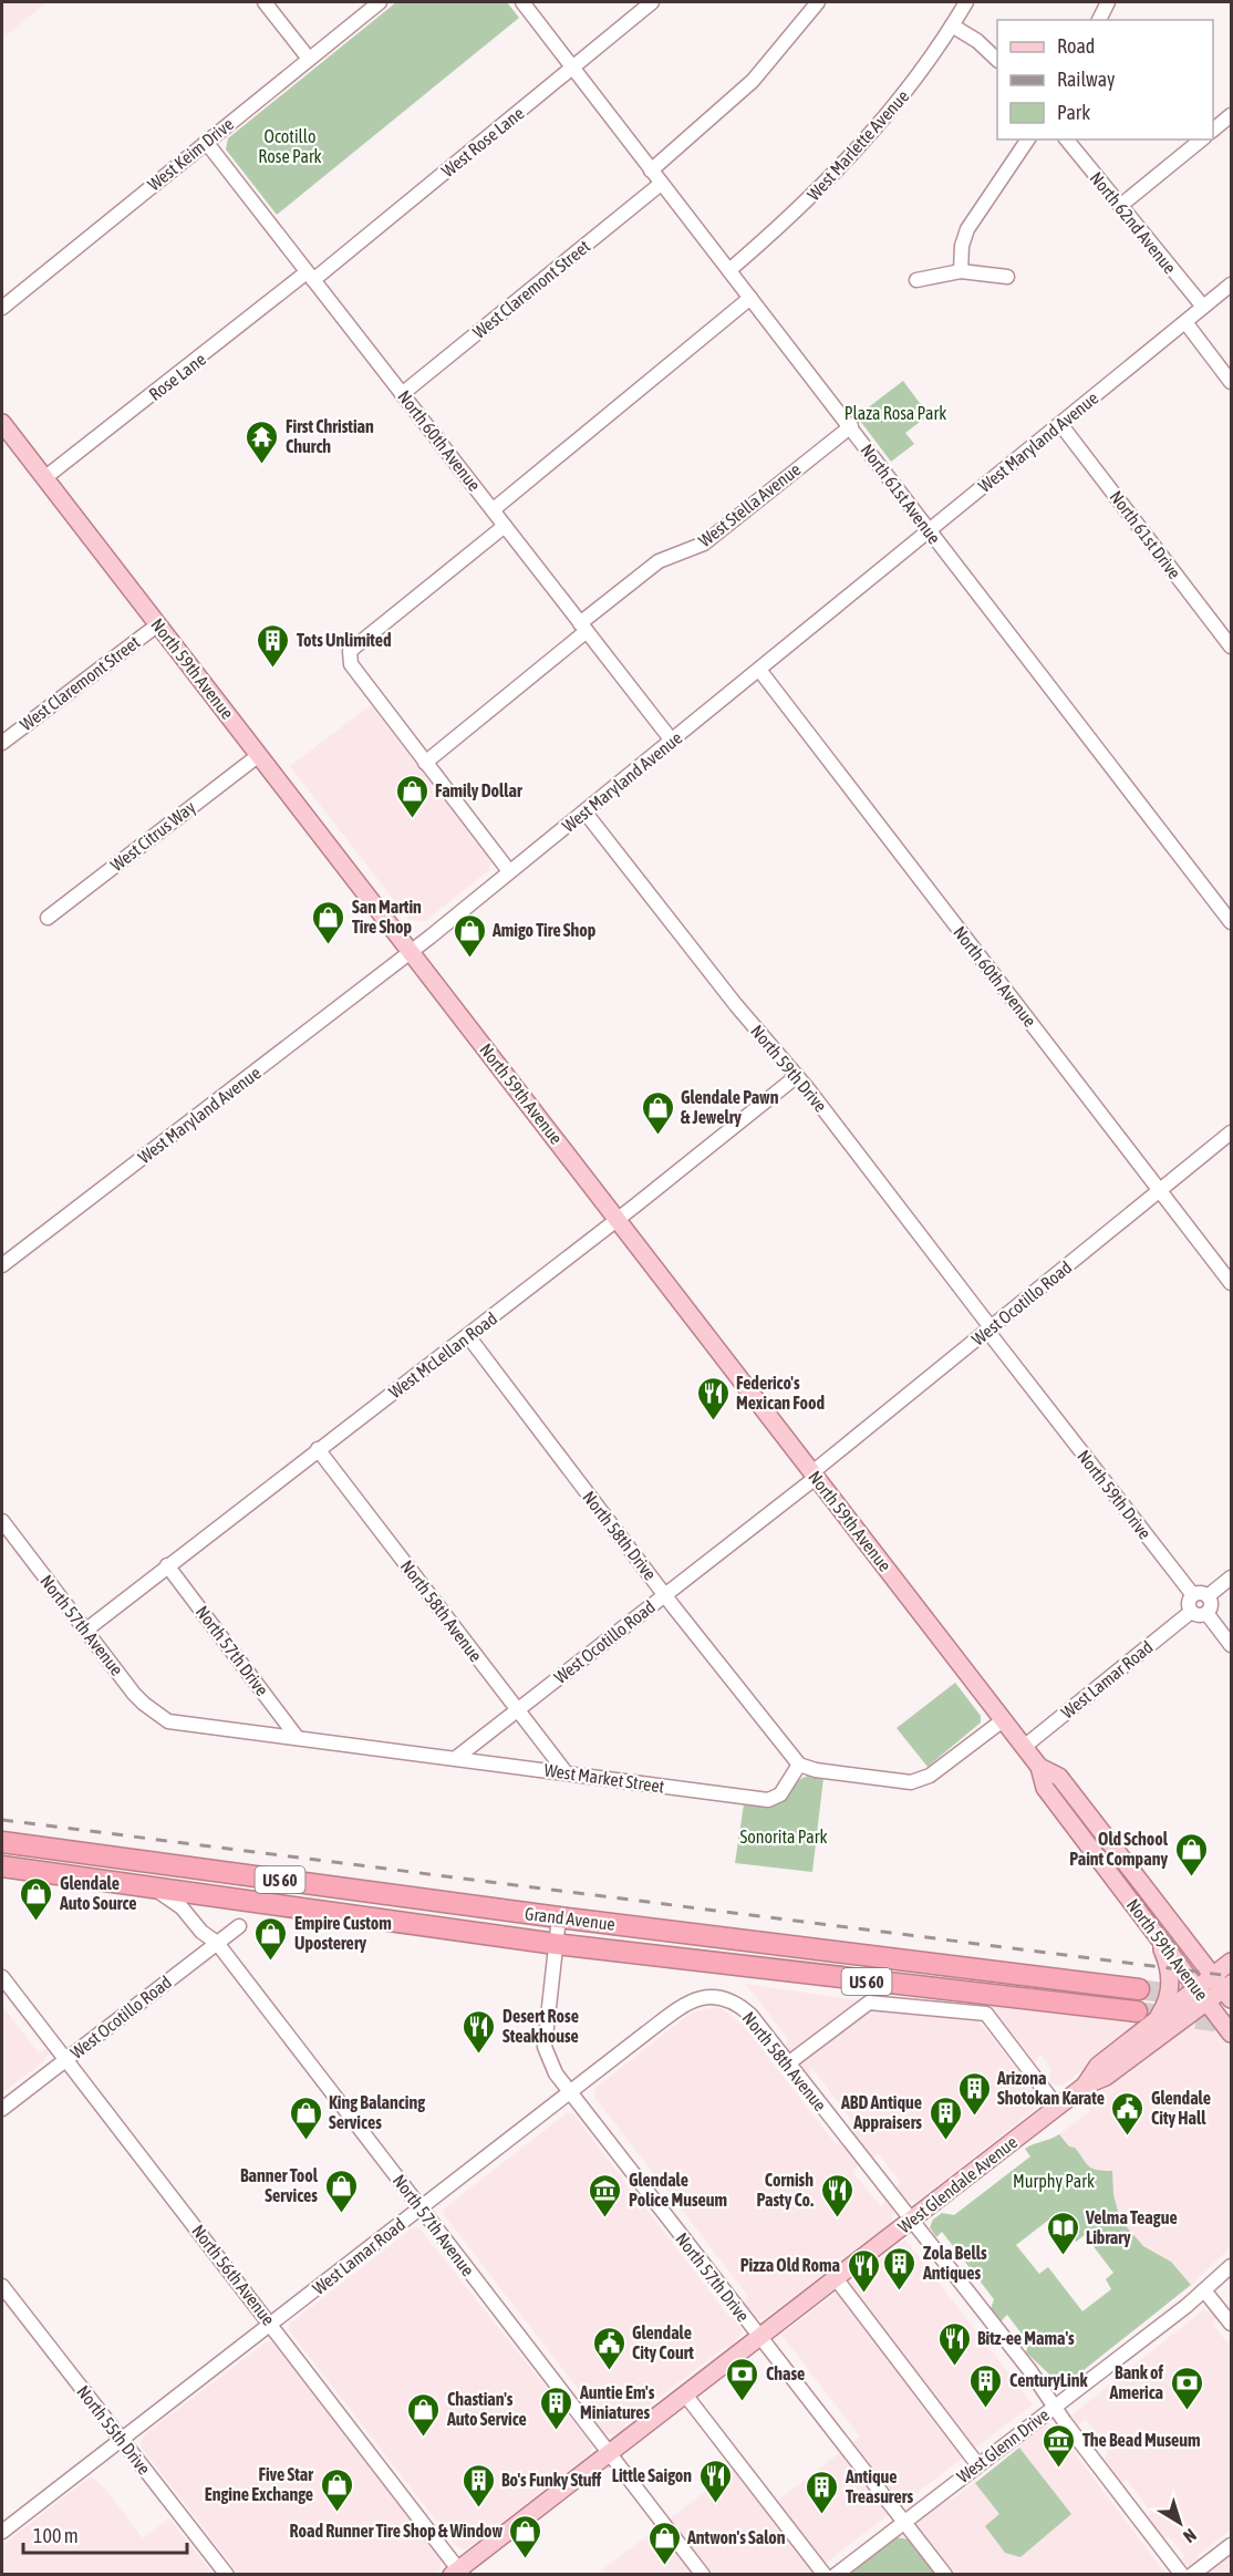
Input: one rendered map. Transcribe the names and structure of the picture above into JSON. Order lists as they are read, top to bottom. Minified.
{"streets":{"highway":["US 60","Grand Avenue"],"main road":["North 59th Avenue","West Glendale Avenue"],"street":["West Rose Lane","West Marlette Avenue","West Keim Drive","North 62nd Avenue","West Claremont Street","Rose Lane","North 60th Avenue","West Maryland Avenue","North 61st Avenue","West Stella Avenue","North 61st Drive","West Citrus Way","North 59th Drive","West Ocotillo Road","West McLellan Road","North 58th Drive","North 58th Avenue","North 57th Avenue","North 57th Drive","West Lamar Road","West Market Street","North 56th Avenue","North 55th Drive","West Glenn Drive"]},"crossings":[["West Rose Lane","Rose Lane"],["West Rose Lane","North 60th Avenue"],["West Rose Lane","North 61st Avenue"],["West Marlette Avenue","North 61st Avenue"],["West Keim Drive","North 60th Avenue"],["North 62nd Avenue","West Maryland Avenue"],["West Claremont Street","North 60th Avenue"],["West Claremont Street","North 61st Avenue"],["West Claremont Street","North 59th Avenue"],["Rose Lane","North 60th Avenue"],["Rose Lane","North 59th Avenue"],["North 60th Avenue","West Maryland Avenue"],["North 60th Avenue","West Stella Avenue"],["North 60th Avenue","West Ocotillo Road"],["West Maryland Avenue","North 61st Avenue"],["West Maryland Avenue","North 61st Drive"],["West Maryland Avenue","North 59th Avenue"],["West Maryland Avenue","North 59th Drive"],["North 61st Avenue","West Stella Avenue"],["North 59th Avenue","West Citrus Way"],["North 59th Avenue","West Ocotillo Road"],["North 59th Avenue","West McLellan Road"],["North 59th Avenue","West Lamar Road"],["North 59th Avenue","West Glendale Avenue"],["North 59th Drive","West Ocotillo Road"],["North 59th Drive","West McLellan Road"],["North 59th Drive","West Lamar Road"],["West Ocotillo Road","North 58th Drive"],["West Ocotillo Road","North 58th Avenue"],["West Ocotillo Road","North 57th Avenue"],["West Ocotillo Road","West Market Street"],["West Ocotillo Road","North 56th Avenue"],["West McLellan Road","North 58th Drive"],["West McLellan Road","North 58th Avenue"],["West McLellan Road","North 57th Avenue"],["West McLellan Road","North 57th Drive"],["North 58th Drive","West Market Street"],["North 58th Avenue","West Lamar Road"],["North 58th Avenue","West Market Street"],["North 58th Avenue","West Glendale Avenue"],["North 58th Avenue","West Glenn Drive"],["North 57th Avenue","West Lamar Road"],["North 57th Avenue","West Market Street"],["North 57th Avenue","Grand Avenue"],["North 57th Avenue","West Glendale Avenue"],["North 57th Drive","West Lamar Road"],["North 57th Drive","West Market Street"],["North 57th Drive","Grand Avenue"],["North 57th Drive","West Glendale Avenue"],["North 57th Drive","West Glenn Drive"],["West Lamar Road","North 56th Avenue"],["West Lamar Road","North 55th Drive"],["West Glendale Avenue","North 56th Avenue"]],"parks":["Ocotillo Rose Park","Plaza Rosa Park","Sonorita Park","Murphy Park"],"places":{"temple":["First Christian Church"],"building":["Tots Unlimited","Arizona Shotokan Karate","ABD Antique Appraisers","Zola Bells Antiques","CenturyLink","Auntie Em's Miniatures","Bo's Funky Stuff","Antique Treasurers"],"shop":["Family Dollar","San Martin Tire Shop","Amigo Tire Shop","Glendale Pawn & Jewelry","Old School Paint Company","Glendale Auto Source","Empire Custom Uposterery","King Balancing Services","Banner Tool Services","Chastian's Auto Service","Five Star Engine Exchange","Road Runner Tire Shop & Window","Antwon's Salon"],"restaurant":["Federico's Mexican Food","Desert Rose Steakhouse","Cornish Pasty Co.","Pizza Old Roma","Bitz-ee Mama's","Little Saigon"],"public building":["Glendale City Hall","Glendale City Court"],"museum":["Glendale Police Museum","The Bead Museum"],"library":["Velma Teague Library"],"bank":["Chase","Bank of America"]},"legend":["Road","Railway","Park"],"scale_bar":"100 m","north":"bottom right"}
